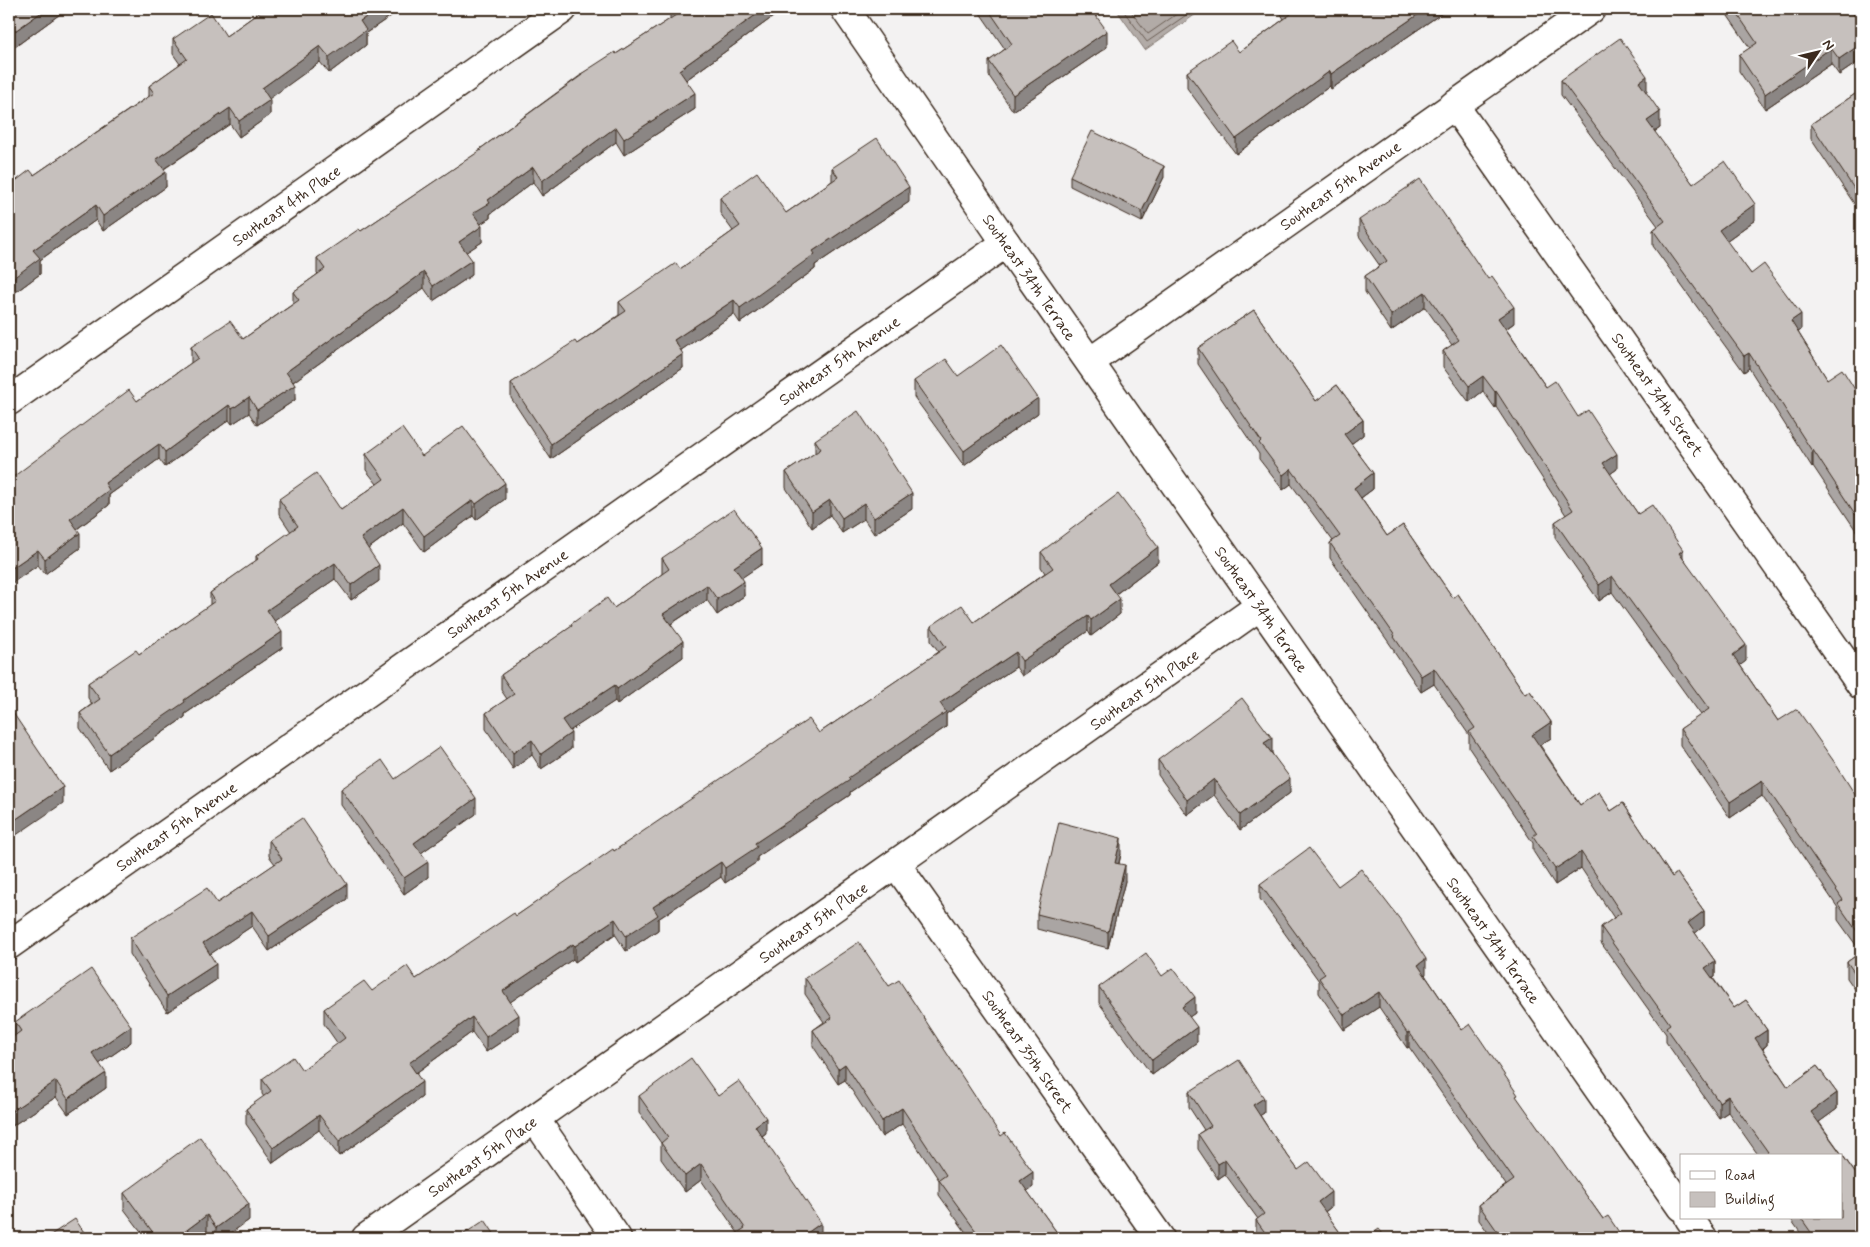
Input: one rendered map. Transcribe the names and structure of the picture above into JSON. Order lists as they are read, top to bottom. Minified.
{"streets":{"street":["Southeast 5th Avenue","Southeast 4th Place","Southeast 34th Terrace","Southeast 34th Street","Southeast 5th Place","Southeast 35th Street"]},"crossings":[["Southeast 5th Avenue","Southeast 34th Terrace"],["Southeast 5th Avenue","Southeast 34th Street"],["Southeast 34th Terrace","Southeast 5th Place"],["Southeast 5th Place","Southeast 35th Street"]],"legend":["Road","Building"],"north":"top right"}
